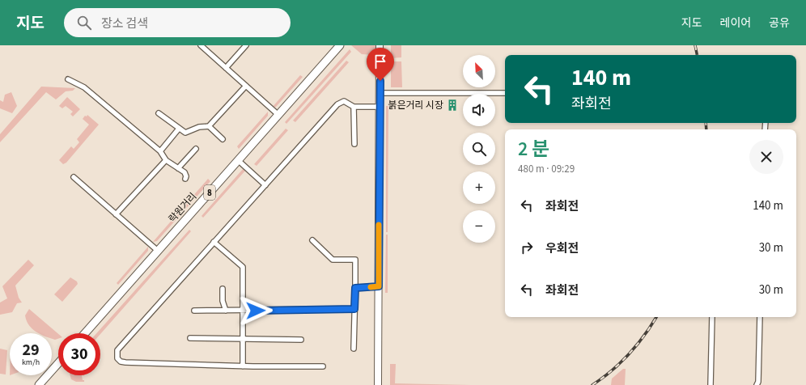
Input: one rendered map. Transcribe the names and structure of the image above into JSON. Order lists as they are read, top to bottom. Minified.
{"streets":{"main road":["8","락원거리"]},"places":{"building":["붉은거리 시장"]},"north":"top left","page":{"header":"지도","search":"장소 검색","nav":["지도","레이어","공유"],"map_buttons":["+","−"],"turn":["140 m","좌회전"],"heading":["2 분","480 m · 09:29"],"list":[{"name":"좌회전","value":"140 m"},{"name":"우회전","value":"30 m"},{"name":"좌회전","value":"30 m"}],"speed":"29 km/h","limit":"30"}}
